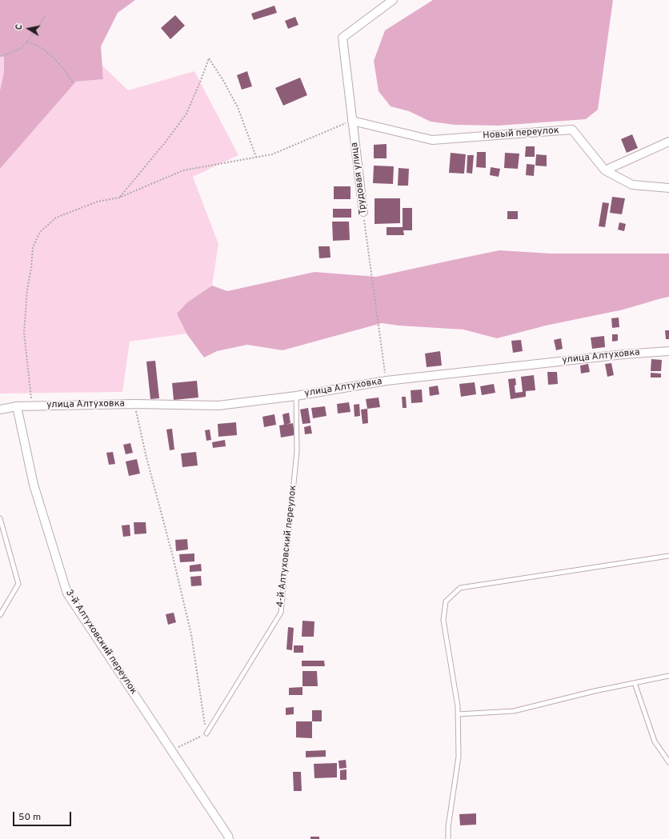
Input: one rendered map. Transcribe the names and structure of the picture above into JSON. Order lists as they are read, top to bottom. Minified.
{"streets":{"street":["Новый переулок","Трудовая улица","улица Алтуховка","3-й Алтуховский переулок"],"lane":["4-й Алтуховский переулок"]},"crossings":[["Новый переулок","Трудовая улица"],["Трудовая улица","улица Алтуховка"],["улица Алтуховка","4-й Алтуховский переулок"],["улица Алтуховка","3-й Алтуховский переулок"]],"scale_bar":"50 m","north":"left"}
